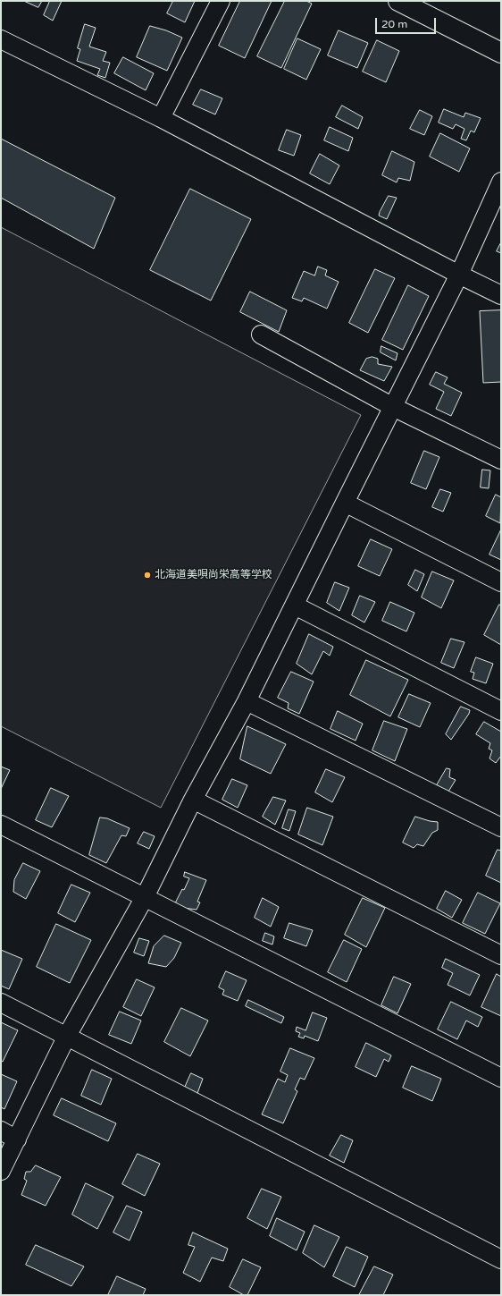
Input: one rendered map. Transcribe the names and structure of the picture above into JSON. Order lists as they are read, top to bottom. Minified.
{"places":["北海道美唄尚栄高等学校"],"scale_bar":"20 m"}
